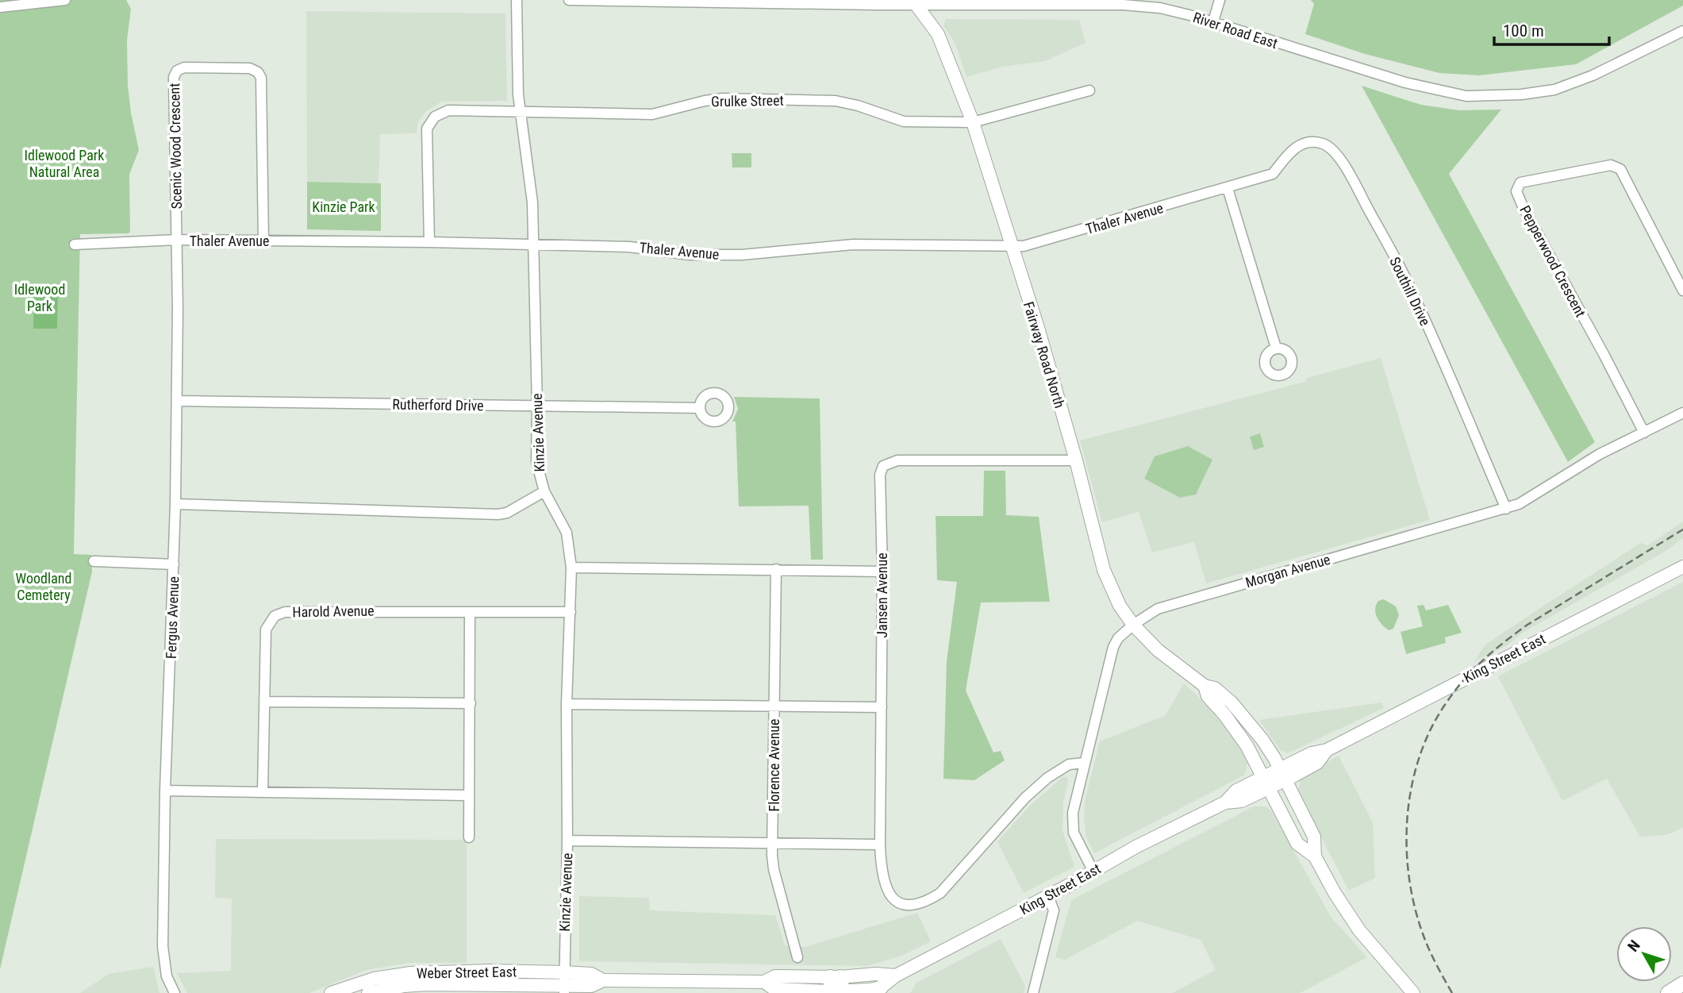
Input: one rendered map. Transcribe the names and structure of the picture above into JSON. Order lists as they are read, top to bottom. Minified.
{"streets":{"main road":["Fairway Road North","King Street East","Weber Street East"],"street":["River Road East","Grulke Street","Scenic Wood Crescent","Thaler Avenue","Pepperwood Crescent","Southill Drive","Rutherford Drive","Kinzie Avenue","Morgan Avenue","Jansen Avenue","Harold Avenue","Fergus Avenue","Florence Avenue"]},"crossings":[["River Road East","Fairway Road North"],["Grulke Street","Thaler Avenue"],["Grulke Street","Fairway Road North"],["Grulke Street","Kinzie Avenue"],["Scenic Wood Crescent","Thaler Avenue"],["Scenic Wood Crescent","Fergus Avenue"],["Thaler Avenue","Southill Drive"],["Thaler Avenue","Fairway Road North"],["Thaler Avenue","Kinzie Avenue"],["Thaler Avenue","Fergus Avenue"],["Pepperwood Crescent","Morgan Avenue"],["Southill Drive","Morgan Avenue"],["Fairway Road North","Morgan Avenue"],["Fairway Road North","Jansen Avenue"],["Fairway Road North","King Street East"],["Rutherford Drive","Kinzie Avenue"],["Rutherford Drive","Fergus Avenue"],["Kinzie Avenue","Harold Avenue"],["Kinzie Avenue","Weber Street East"],["Morgan Avenue","Jansen Avenue"],["Morgan Avenue","King Street East"],["King Street East","Weber Street East"]],"parks":["Idlewood Park Natural Area","Kinzie Park","Idlewood Park","Woodland Cemetery"],"scale_bar":"100 m","north":"top left"}
